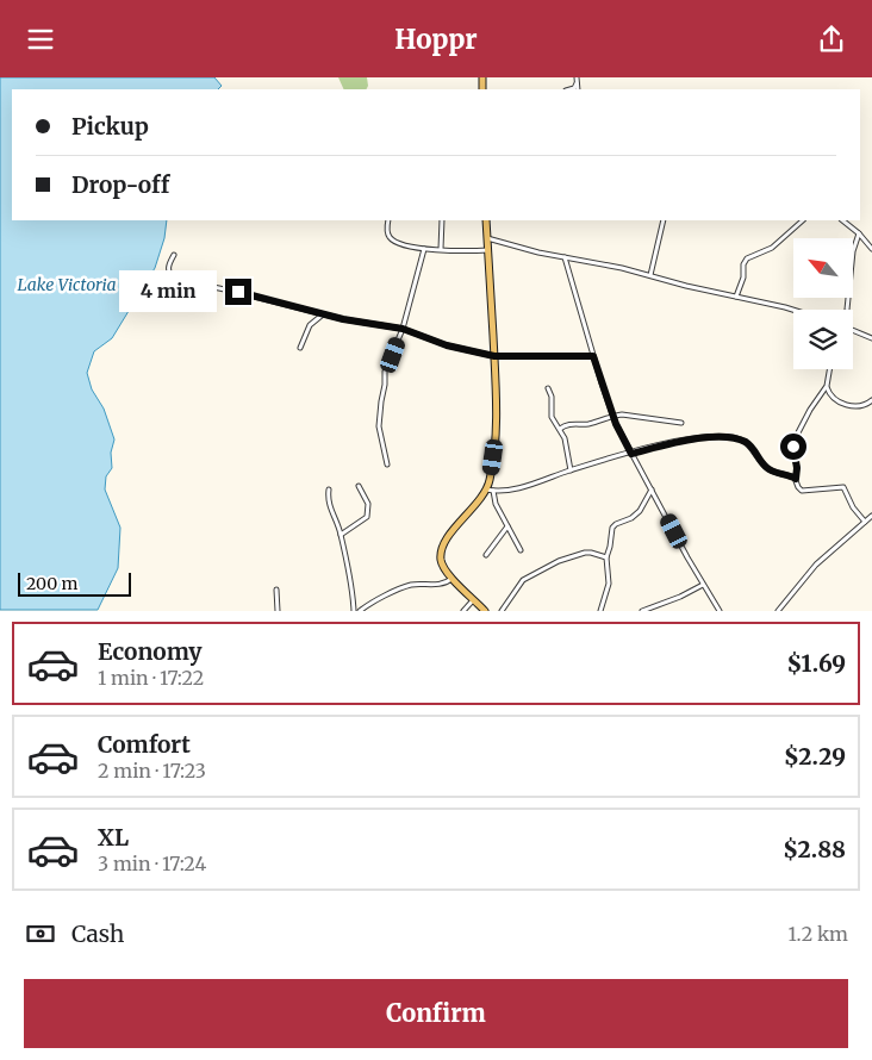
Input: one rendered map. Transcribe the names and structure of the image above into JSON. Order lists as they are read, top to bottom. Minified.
{"water":["Lake Victoria"],"scale_bar":"200 m","north":"top left","page":{"header":"Hoppr","banner":["Pickup","Drop-off"],"bubble":"4 min","scale":"200 m","list":[{"name":"Economy","note":"1 min · 17:22","value":"$1.69"},{"name":"Comfort","note":"2 min · 17:23","value":"$2.29"},{"name":"XL","note":"3 min · 17:24","value":"$2.88"}],"pay":["Cash","1.2 km"],"buttons":"Confirm"}}
